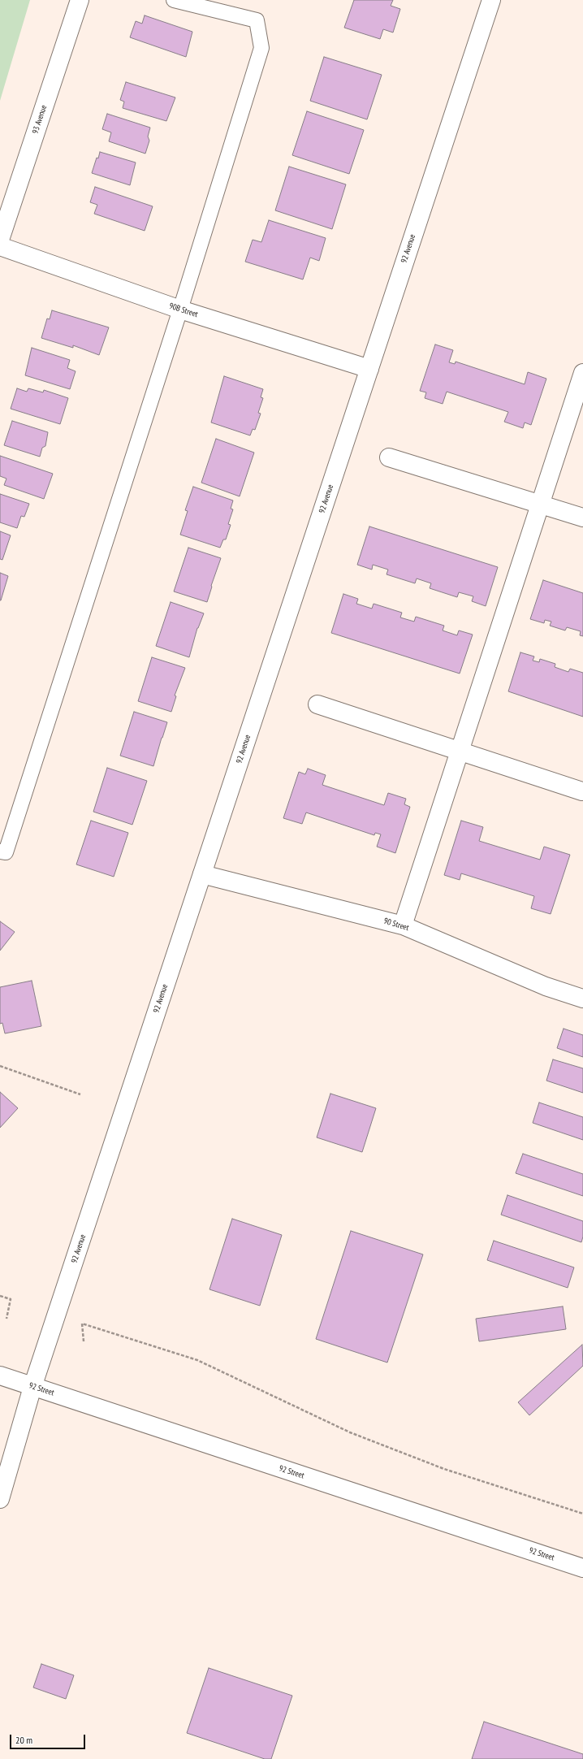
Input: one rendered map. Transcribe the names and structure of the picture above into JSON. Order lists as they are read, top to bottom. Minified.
{"streets":{"street":["93 Avenue","92 Avenue","90B Street","90 Street","92 Street"]},"crossings":[["92 Avenue","90B Street"],["92 Avenue","90 Street"],["92 Avenue","92 Street"]],"scale_bar":"20 m"}
